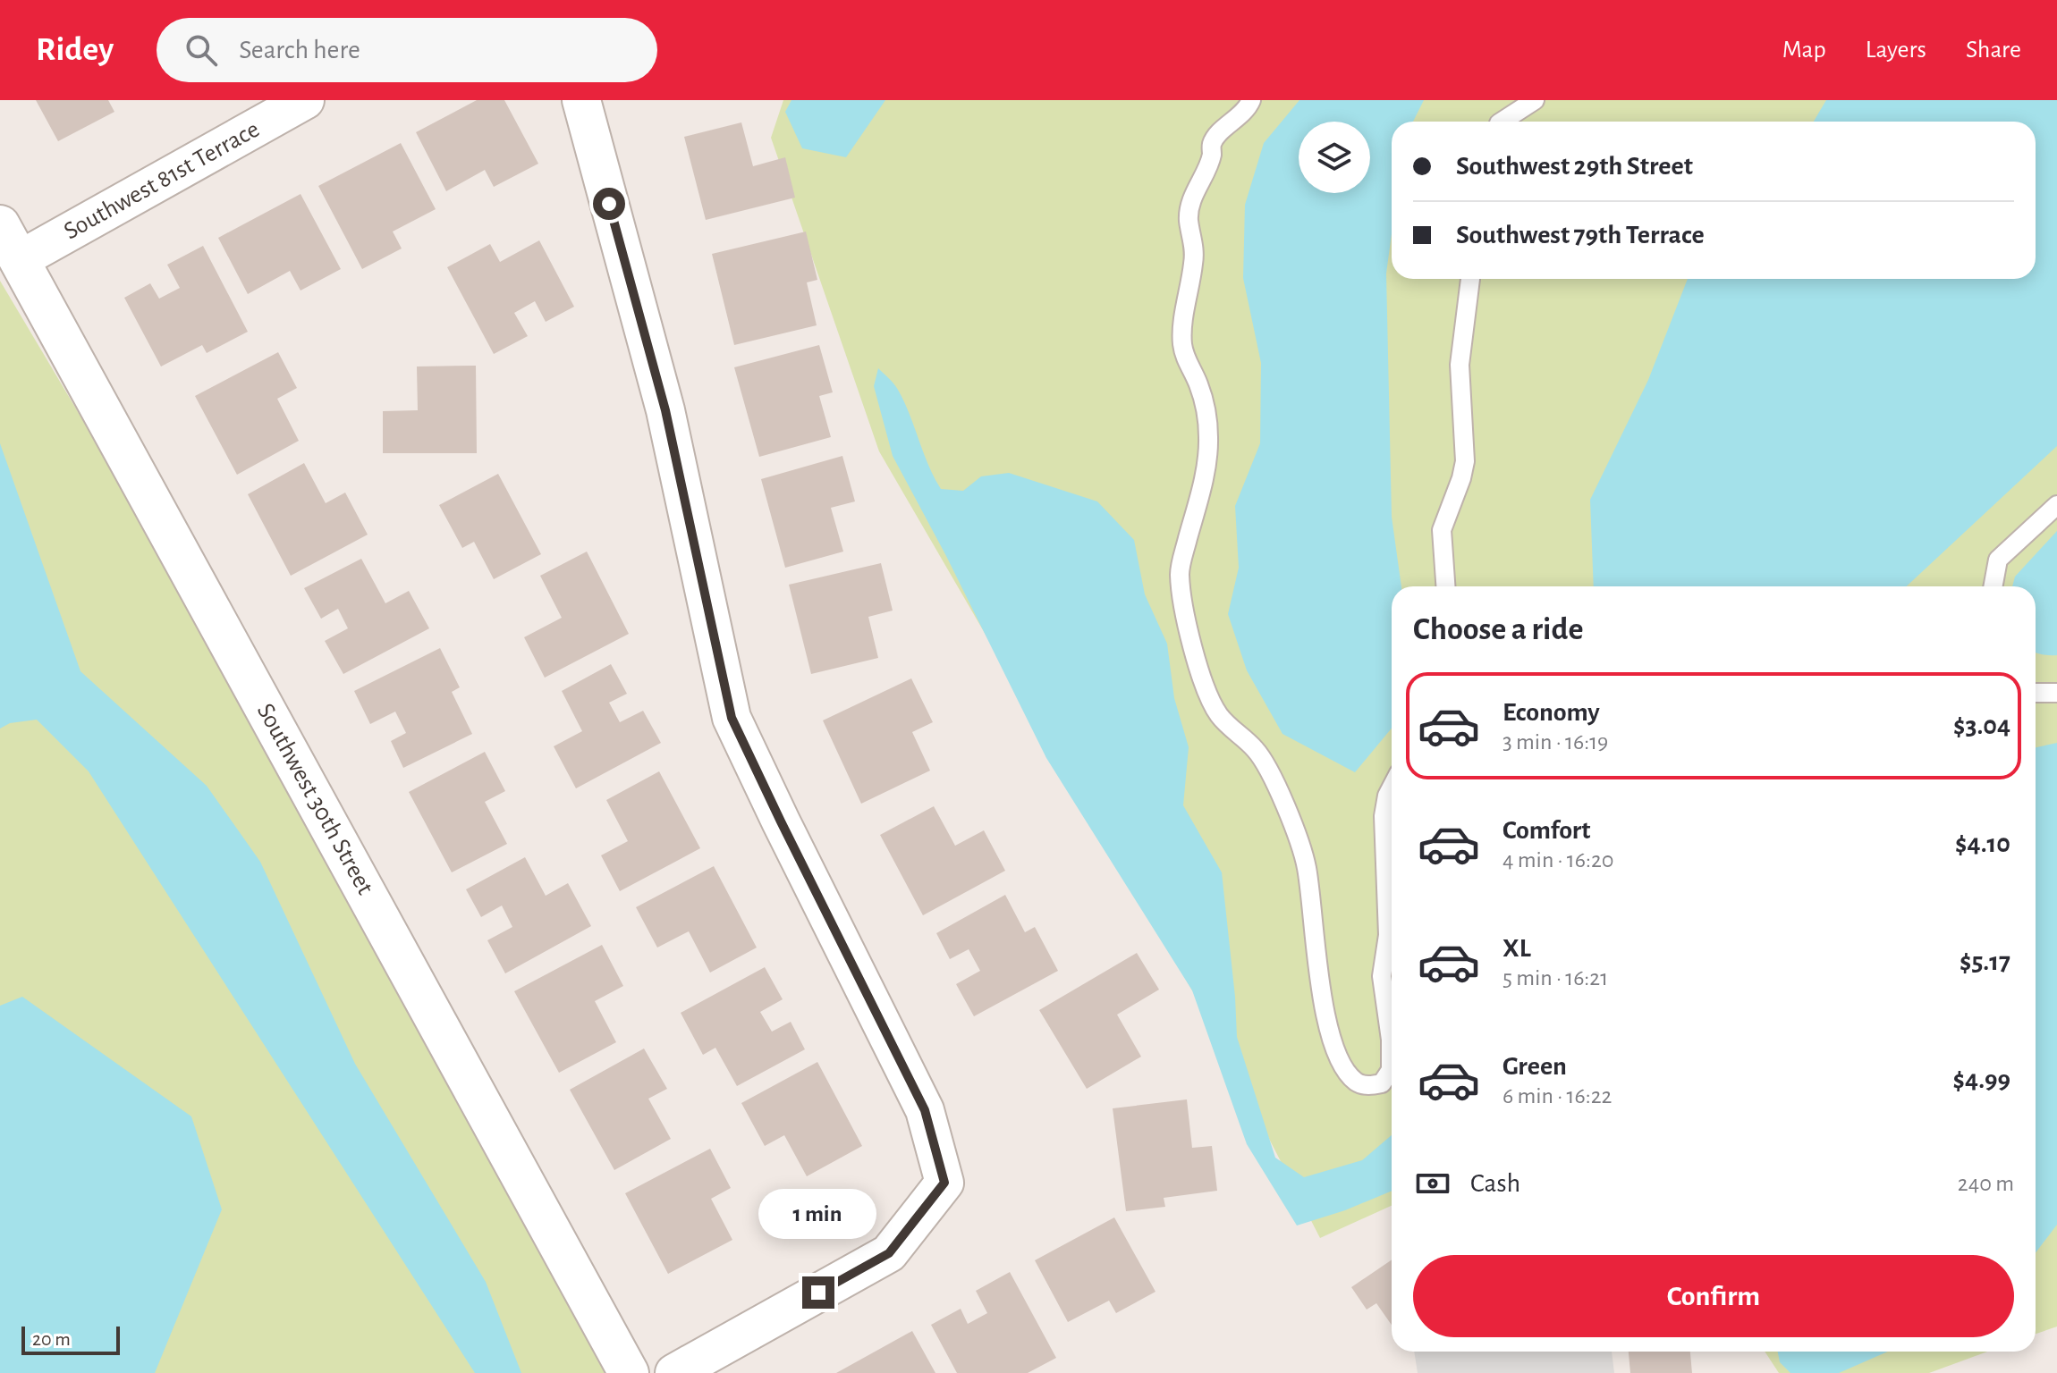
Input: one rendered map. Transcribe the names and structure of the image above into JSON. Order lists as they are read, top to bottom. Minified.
{"streets":{"street":["Southwest 81st Terrace","Southwest 30th Street"]},"crossings":[["Southwest 81st Terrace","Southwest 30th Street"]],"scale_bar":"20 m","page":{"header":"Ridey","search":"Search here","nav":["Map","Layers","Share"],"banner":["Southwest 29th Street","Southwest 79th Terrace"],"heading":"Choose a ride","list":[{"name":"Economy","note":"3 min · 16:19","value":"$3.04"},{"name":"Comfort","note":"4 min · 16:20","value":"$4.10"},{"name":"XL","note":"5 min · 16:21","value":"$5.17"},{"name":"Green","note":"6 min · 16:22","value":"$4.99"}],"pay":["Cash","240 m"],"bubble":"1 min","buttons":"Confirm","scale":"20 m"}}
